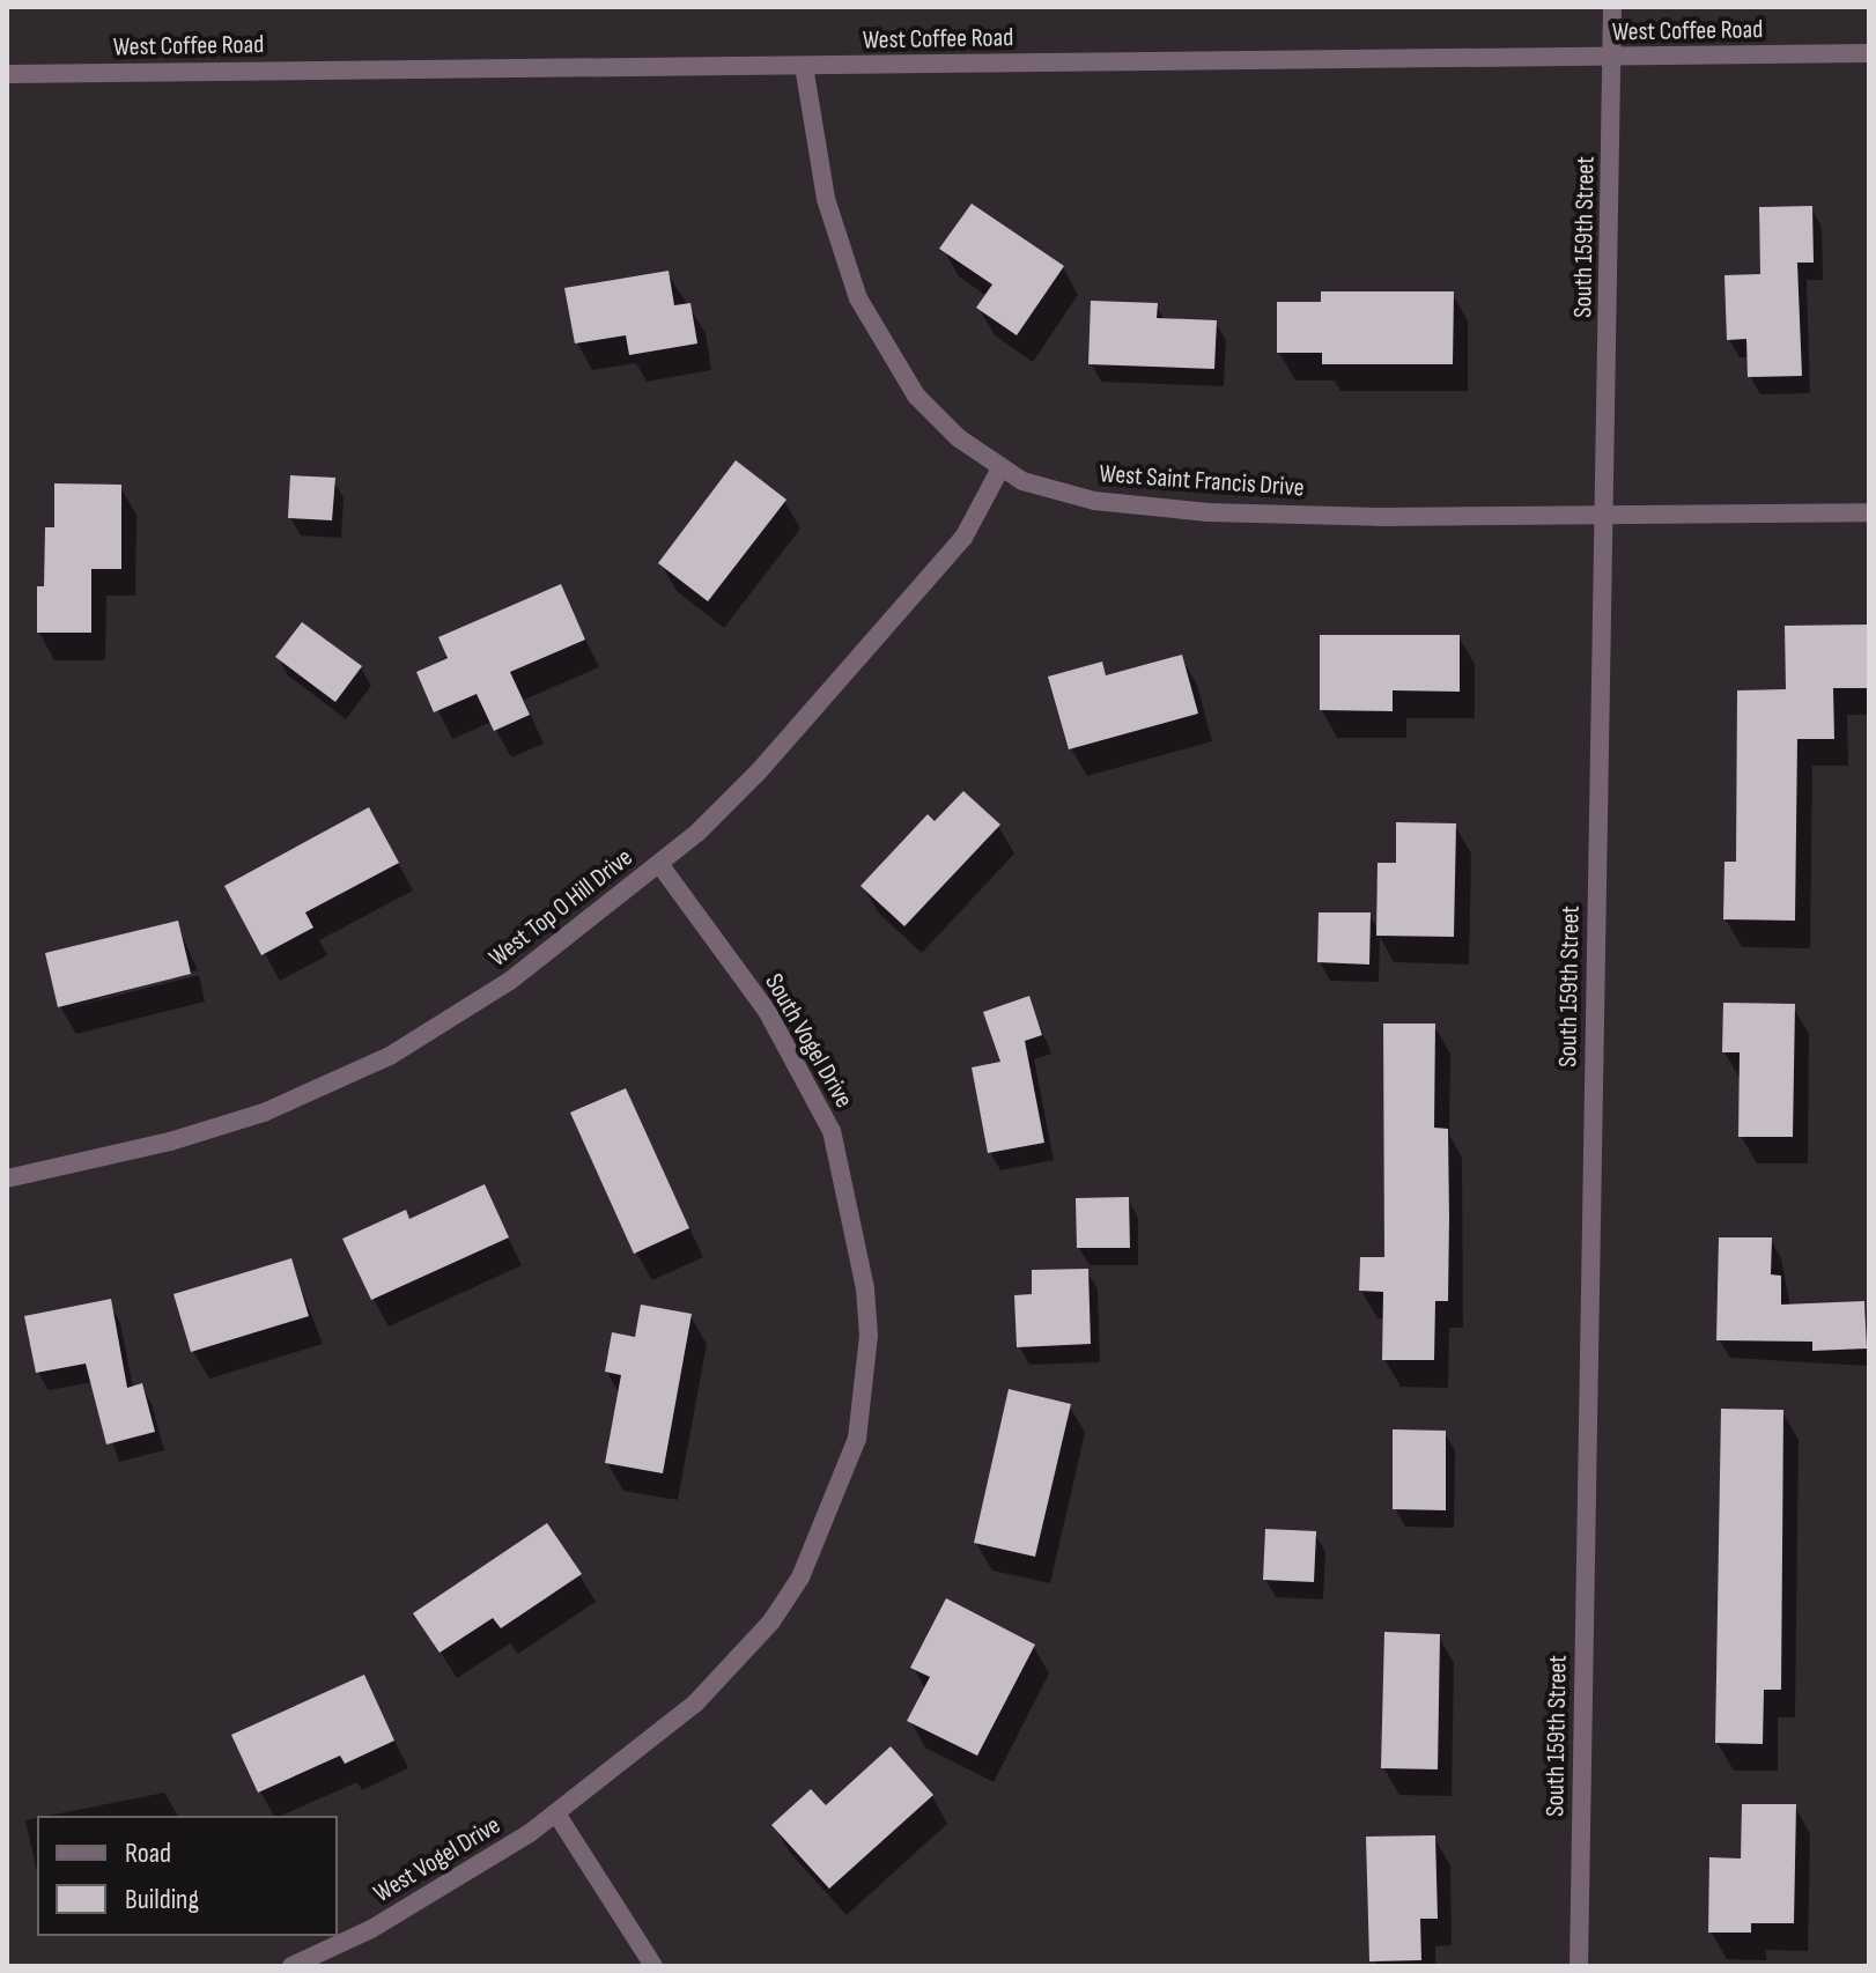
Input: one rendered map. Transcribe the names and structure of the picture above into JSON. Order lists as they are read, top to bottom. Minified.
{"streets":{"street":["West Coffee Road","South 159th Street","West Saint Francis Drive","West Top O Hill Drive","South Vogel Drive","West Vogel Drive"]},"crossings":[["West Coffee Road","South 159th Street"],["West Coffee Road","West Saint Francis Drive"],["South 159th Street","West Saint Francis Drive"],["West Saint Francis Drive","West Top O Hill Drive"],["West Top O Hill Drive","South Vogel Drive"],["South Vogel Drive","West Vogel Drive"]],"legend":["Road","Building"]}
